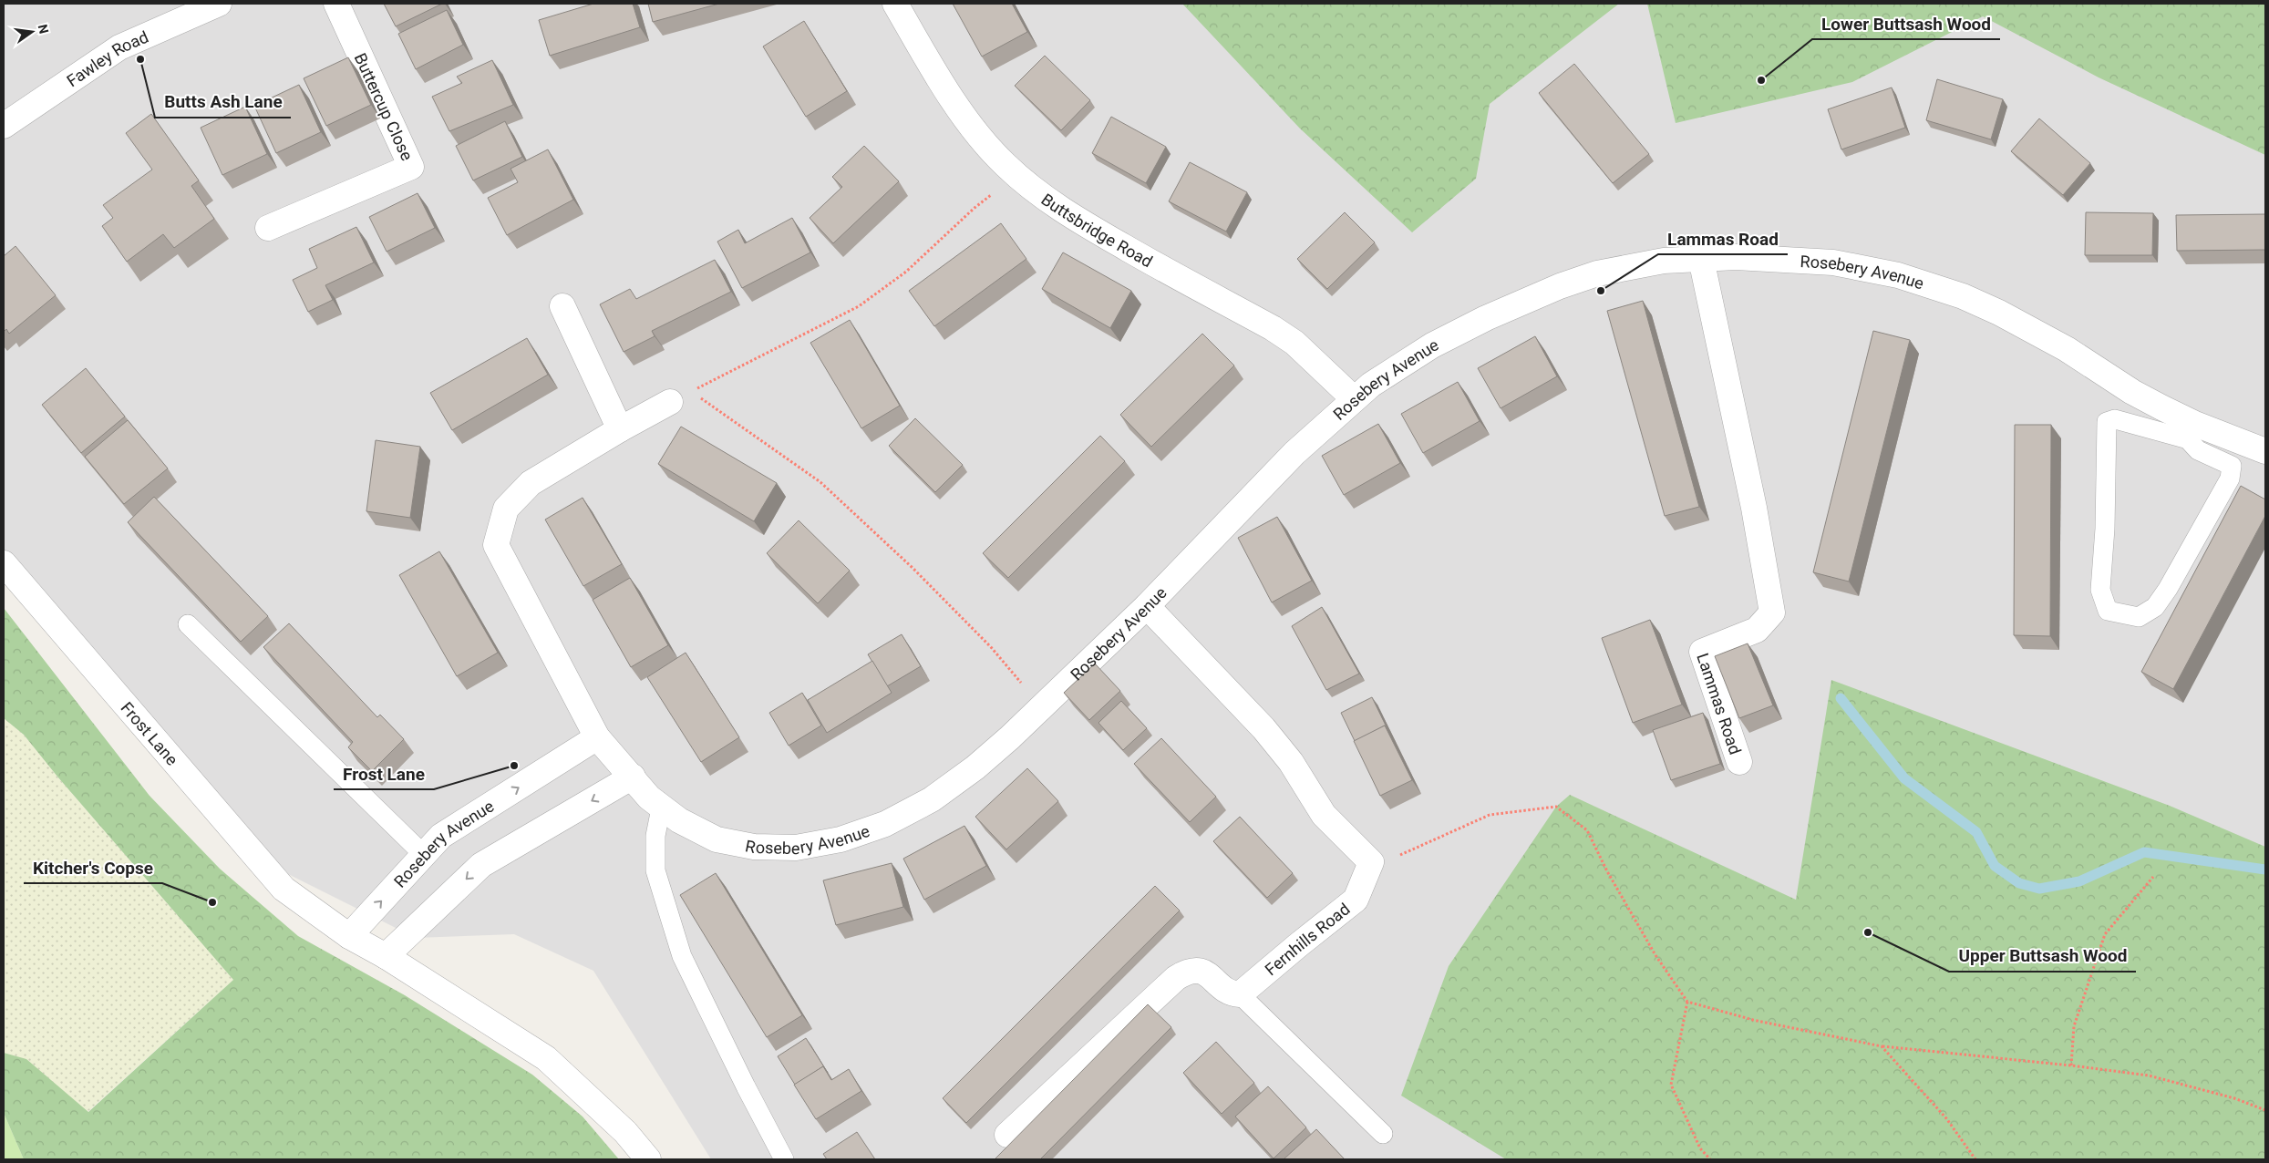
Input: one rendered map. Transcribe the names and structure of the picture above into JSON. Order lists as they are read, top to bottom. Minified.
{"streets":{"street":["Fawley Road","Buttercup Close","Buttsbridge Road","Rosebery Avenue","Lammas Road","Frost Lane","Fernhills Road"]},"crossings":[["Buttsbridge Road","Rosebery Avenue"],["Rosebery Avenue","Lammas Road"],["Rosebery Avenue","Frost Lane"]],"places":["Butts Ash Lane","Lower Buttsash Wood","Lammas Road","Frost Lane","Kitcher's Copse","Upper Buttsash Wood"],"north":"right"}
